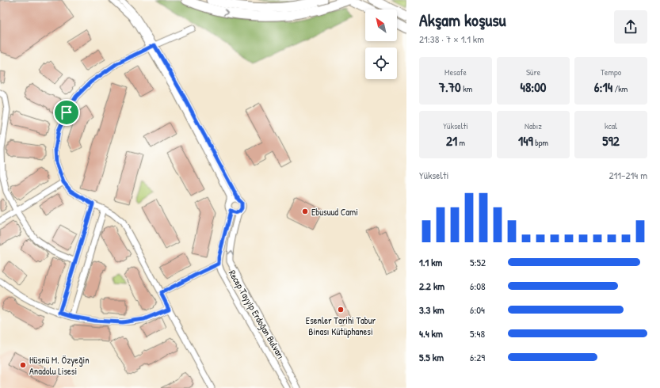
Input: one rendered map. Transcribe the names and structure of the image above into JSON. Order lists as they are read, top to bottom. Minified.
{"streets":{"street":["Recep Tayyip Erdoğan Bulvarı"]},"places":["Ebusuud Cami","Esenler Tarihi Tabur Binası Kütüphanesi","Hüsnü M. Özyeğin Anadolu Lisesi"],"north":"top left","page":{"heading":["Akşam koşusu","21:38 · 7 × 1.1 km"],"stats":[["Mesafe","7.70 km"],["Süre","48:00"],["Tempo","6:14 /km"],["Yükselti","21 m"],["Nabız","149 bpm"],["kcal","592"]],"chart":["Yükselti","211–214 m"],"list":[{"name":"1.1 km","note":"5:52"},{"name":"2.2 km","note":"6:08"},{"name":"3.3 km","note":"6:04"},{"name":"4.4 km","note":"5:48"},{"name":"5.5 km","note":"6:29"}]}}
